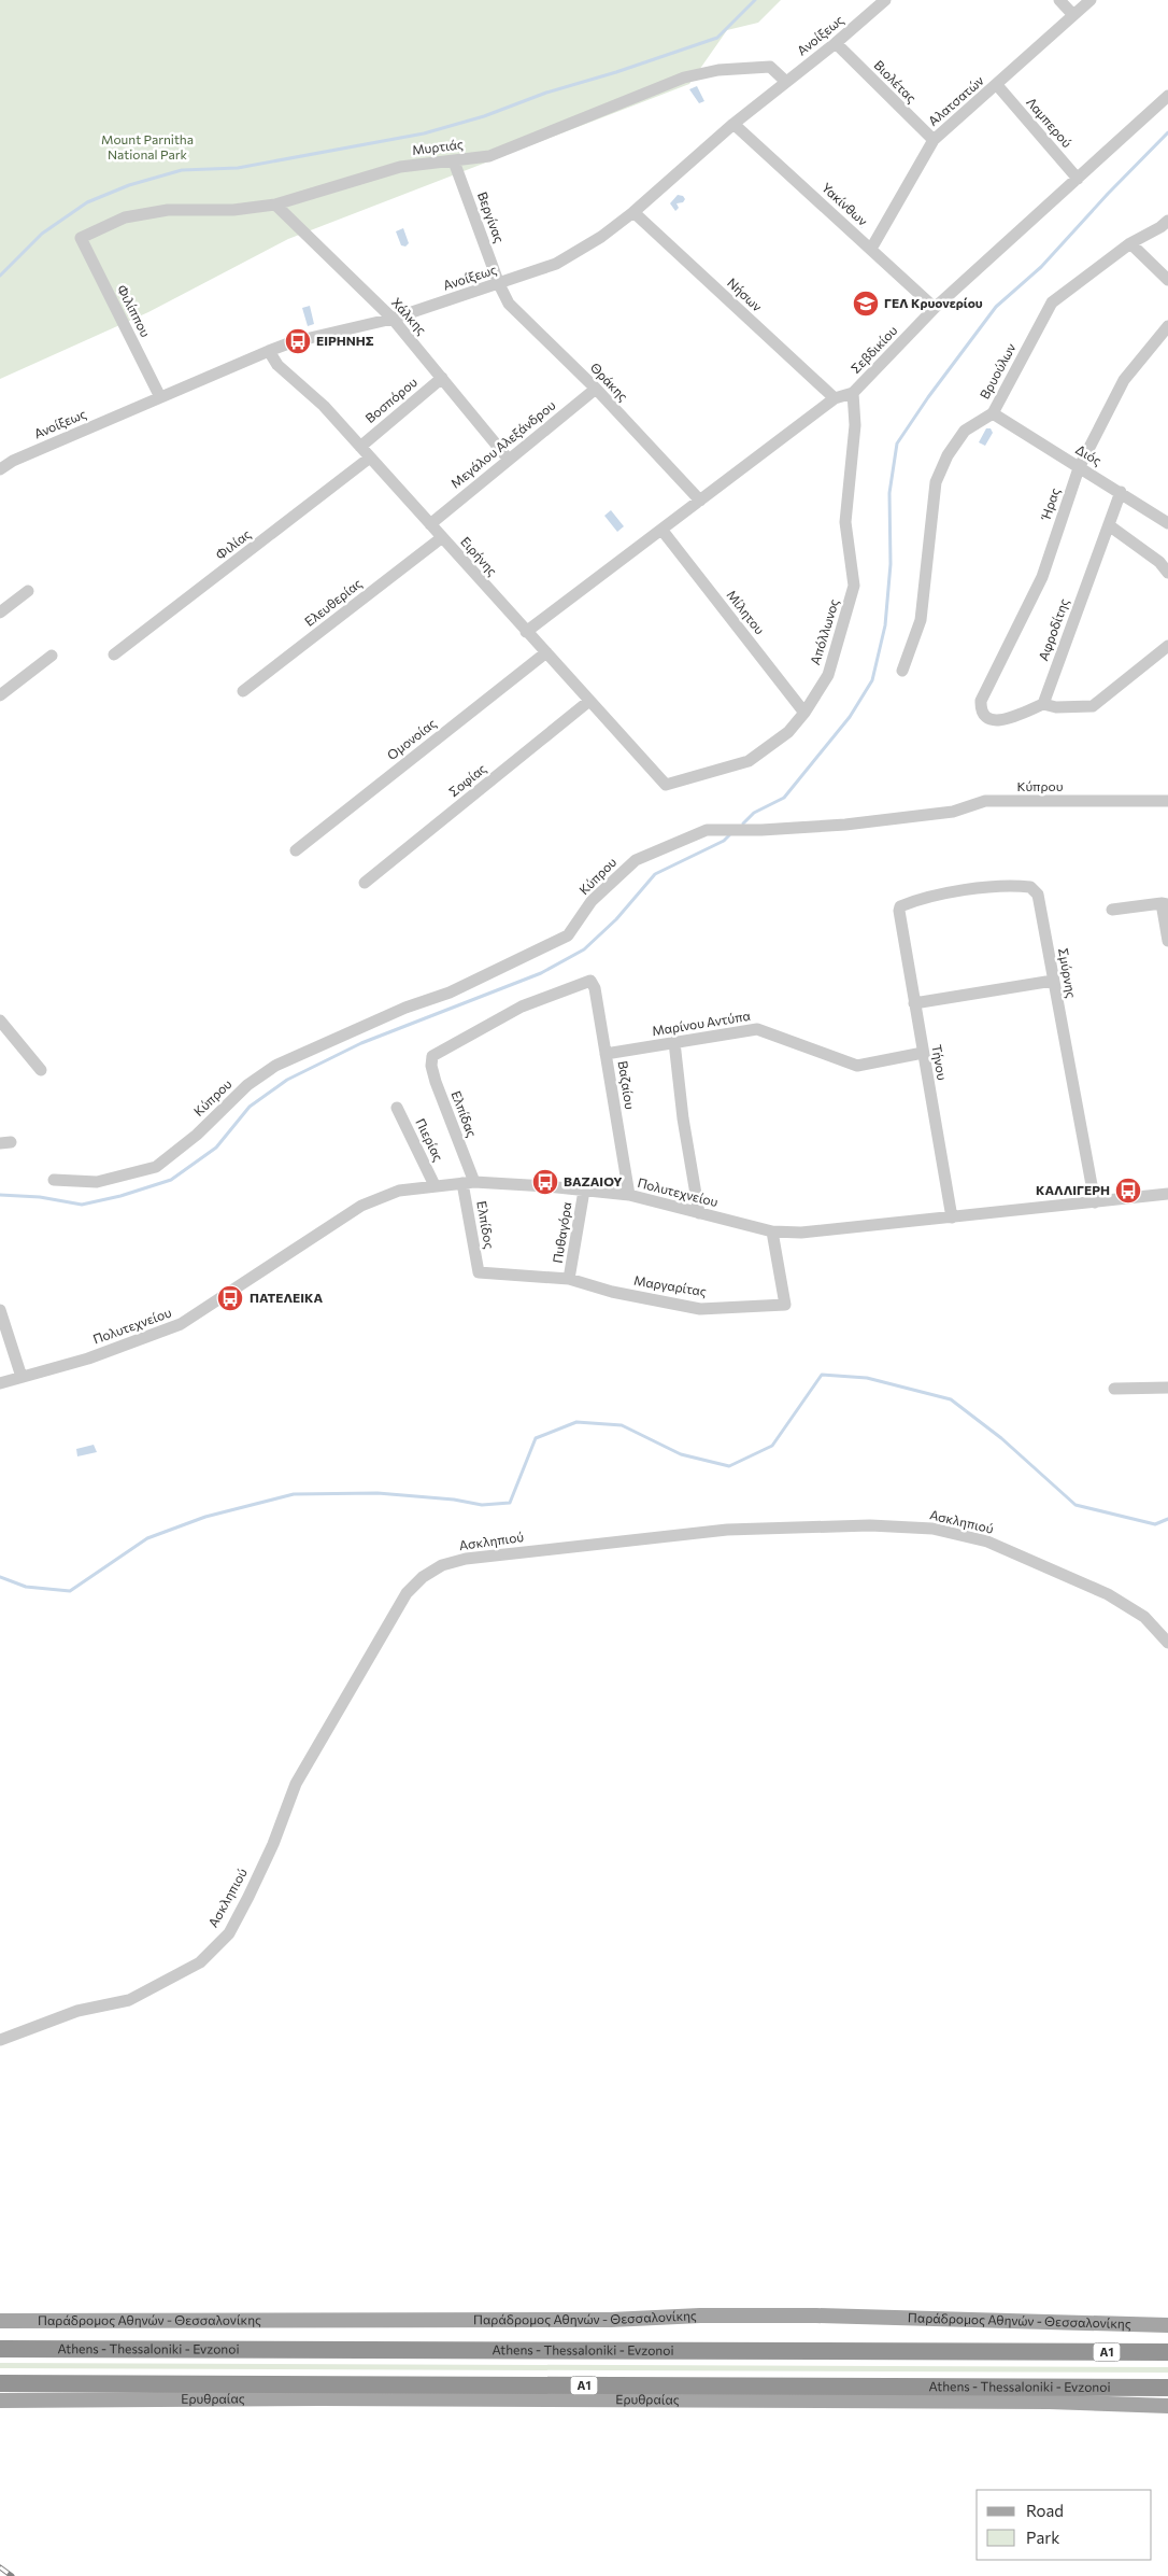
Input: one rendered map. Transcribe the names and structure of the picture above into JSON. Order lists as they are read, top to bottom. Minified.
{"streets":{"highway":["Athens - Thessaloniki - Evzonoi","Α1"],"main road":["Παράδρομος Αθηνών - Θεσσαλονίκης","Ερυθραίας"],"street":["Ανοίξεως","Βιολέτας","Αλατσατών","Λαμπερού","Μυρτιάς","Υακίνθων","Βεργίνας","Νήσων","Φιλίππου","Χάλκης","Σεβδικίου","Βρυούλων","Θράκης","Βοσπόρου","Μεγάλου Αλεξάνδρου","Διός","Ήρας","Φιλίας","Ειρήνης","Ελευθερίας","Μίλητου","Αφροδίτης","Απόλλωνος","Ομονοίας","Σοφίας","Κύπρου","Σμύρνης","Μαρίνου Αντύπα","Τήνου","Βαζαίου","Ελπίδας","Πιερίας","Πολυτεχνείου","Ελπίδος","Πυθαγόρα","Μαργαρίτας","Ασκληπιού"]},"crossings":[["Ανοίξεως","Βιολέτας"],["Ανοίξεως","Μυρτιάς"],["Ανοίξεως","Υακίνθων"],["Ανοίξεως","Βεργίνας"],["Ανοίξεως","Νήσων"],["Ανοίξεως","Φιλίππου"],["Ανοίξεως","Χάλκης"],["Ανοίξεως","Θράκης"],["Ανοίξεως","Ειρήνης"],["Βιολέτας","Αλατσατών"],["Αλατσατών","Λαμπερού"],["Αλατσατών","Υακίνθων"],["Λαμπερού","Σεβδικίου"],["Μυρτιάς","Βεργίνας"],["Μυρτιάς","Φιλίππου"],["Μυρτιάς","Χάλκης"],["Υακίνθων","Σεβδικίου"],["Βεργίνας","Θράκης"],["Νήσων","Σεβδικίου"],["Χάλκης","Βοσπόρου"],["Χάλκης","Μεγάλου Αλεξάνδρου"],["Σεβδικίου","Θράκης"],["Σεβδικίου","Ειρήνης"],["Σεβδικίου","Μίλητου"],["Σεβδικίου","Απόλλωνος"],["Βρυούλων","Διός"],["Θράκης","Μεγάλου Αλεξάνδρου"],["Βοσπόρου","Ειρήνης"],["Μεγάλου Αλεξάνδρου","Ειρήνης"],["Διός","Ήρας"],["Διός","Αφροδίτης"],["Ήρας","Αφροδίτης"],["Φιλίας","Ειρήνης"],["Ειρήνης","Ελευθερίας"],["Ειρήνης","Απόλλωνος"],["Ειρήνης","Ομονοίας"],["Ειρήνης","Σοφίας"],["Μίλητου","Απόλλωνος"],["Σμύρνης","Τήνου"],["Σμύρνης","Πολυτεχνείου"],["Μαρίνου Αντύπα","Τήνου"],["Μαρίνου Αντύπα","Βαζαίου"],["Τήνου","Πολυτεχνείου"],["Βαζαίου","Ελπίδας"],["Βαζαίου","Πολυτεχνείου"],["Ελπίδας","Πολυτεχνείου"],["Ελπίδας","Ελπίδος"],["Πιερίας","Πολυτεχνείου"],["Πολυτεχνείου","Ελπίδος"],["Πολυτεχνείου","Πυθαγόρα"],["Πολυτεχνείου","Μαργαρίτας"],["Ελπίδος","Μαργαρίτας"],["Πυθαγόρα","Μαργαρίτας"]],"parks":["Mount Parnitha National Park"],"places":{"school or university":["ΓΕΛ Κρυονερίου"],"bus stop":["ΕΙΡΗΝΗΣ","ΒΑΖΑΙΟΥ","ΚΑΛΛΙΓΕΡΗ","ΠΑΤΕΛΕΙΚΑ"]},"legend":["Road","Park"]}
